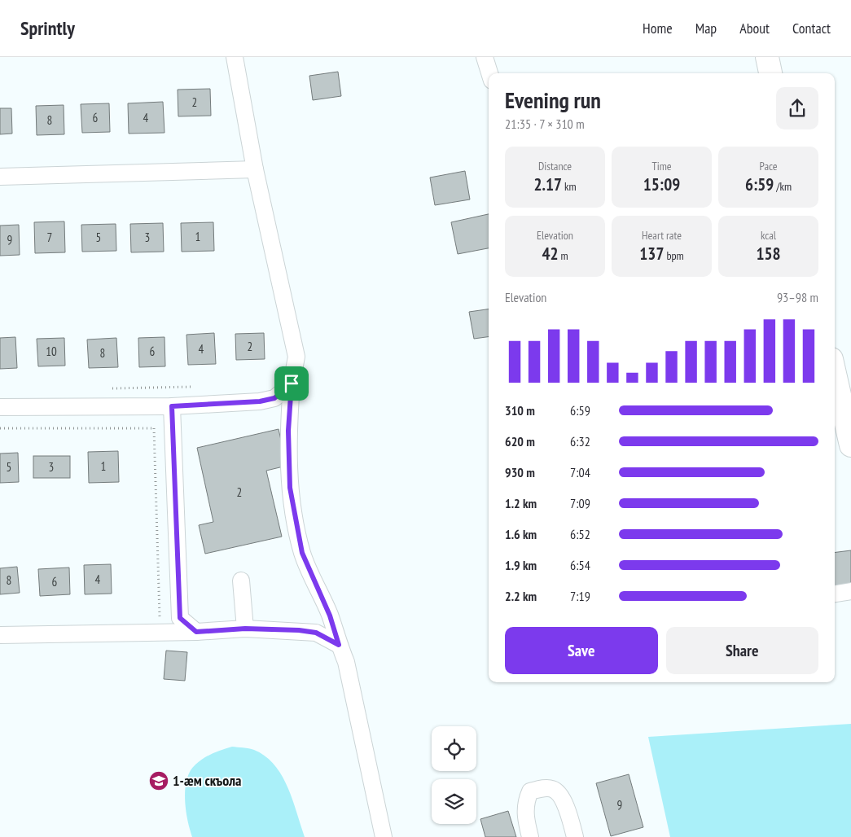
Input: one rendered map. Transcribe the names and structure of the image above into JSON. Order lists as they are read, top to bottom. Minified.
{"places":{"school or university":["1-æм скъола"]},"house_numbers":["2","6","4","8","1","7","5","3","9","2","4","10","6","8","1","5","3","2","4","8","6","9"],"page":{"header":"Sprintly","nav":["Home","Map","About","Contact"],"heading":["Evening run","21:35 · 7 × 310 m"],"stats":[["Distance","2.17 km"],["Time","15:09"],["Pace","6:59 /km"],["Elevation","42 m"],["Heart rate","137 bpm"],["kcal","158"]],"chart":["Elevation","93–98 m"],"list":[{"name":"310 m","note":"6:59"},{"name":"620 m","note":"6:32"},{"name":"930 m","note":"7:04"},{"name":"1.2 km","note":"7:09"},{"name":"1.6 km","note":"6:52"},{"name":"1.9 km","note":"6:54"},{"name":"2.2 km","note":"7:19"}],"buttons":["Save","Share"]}}
